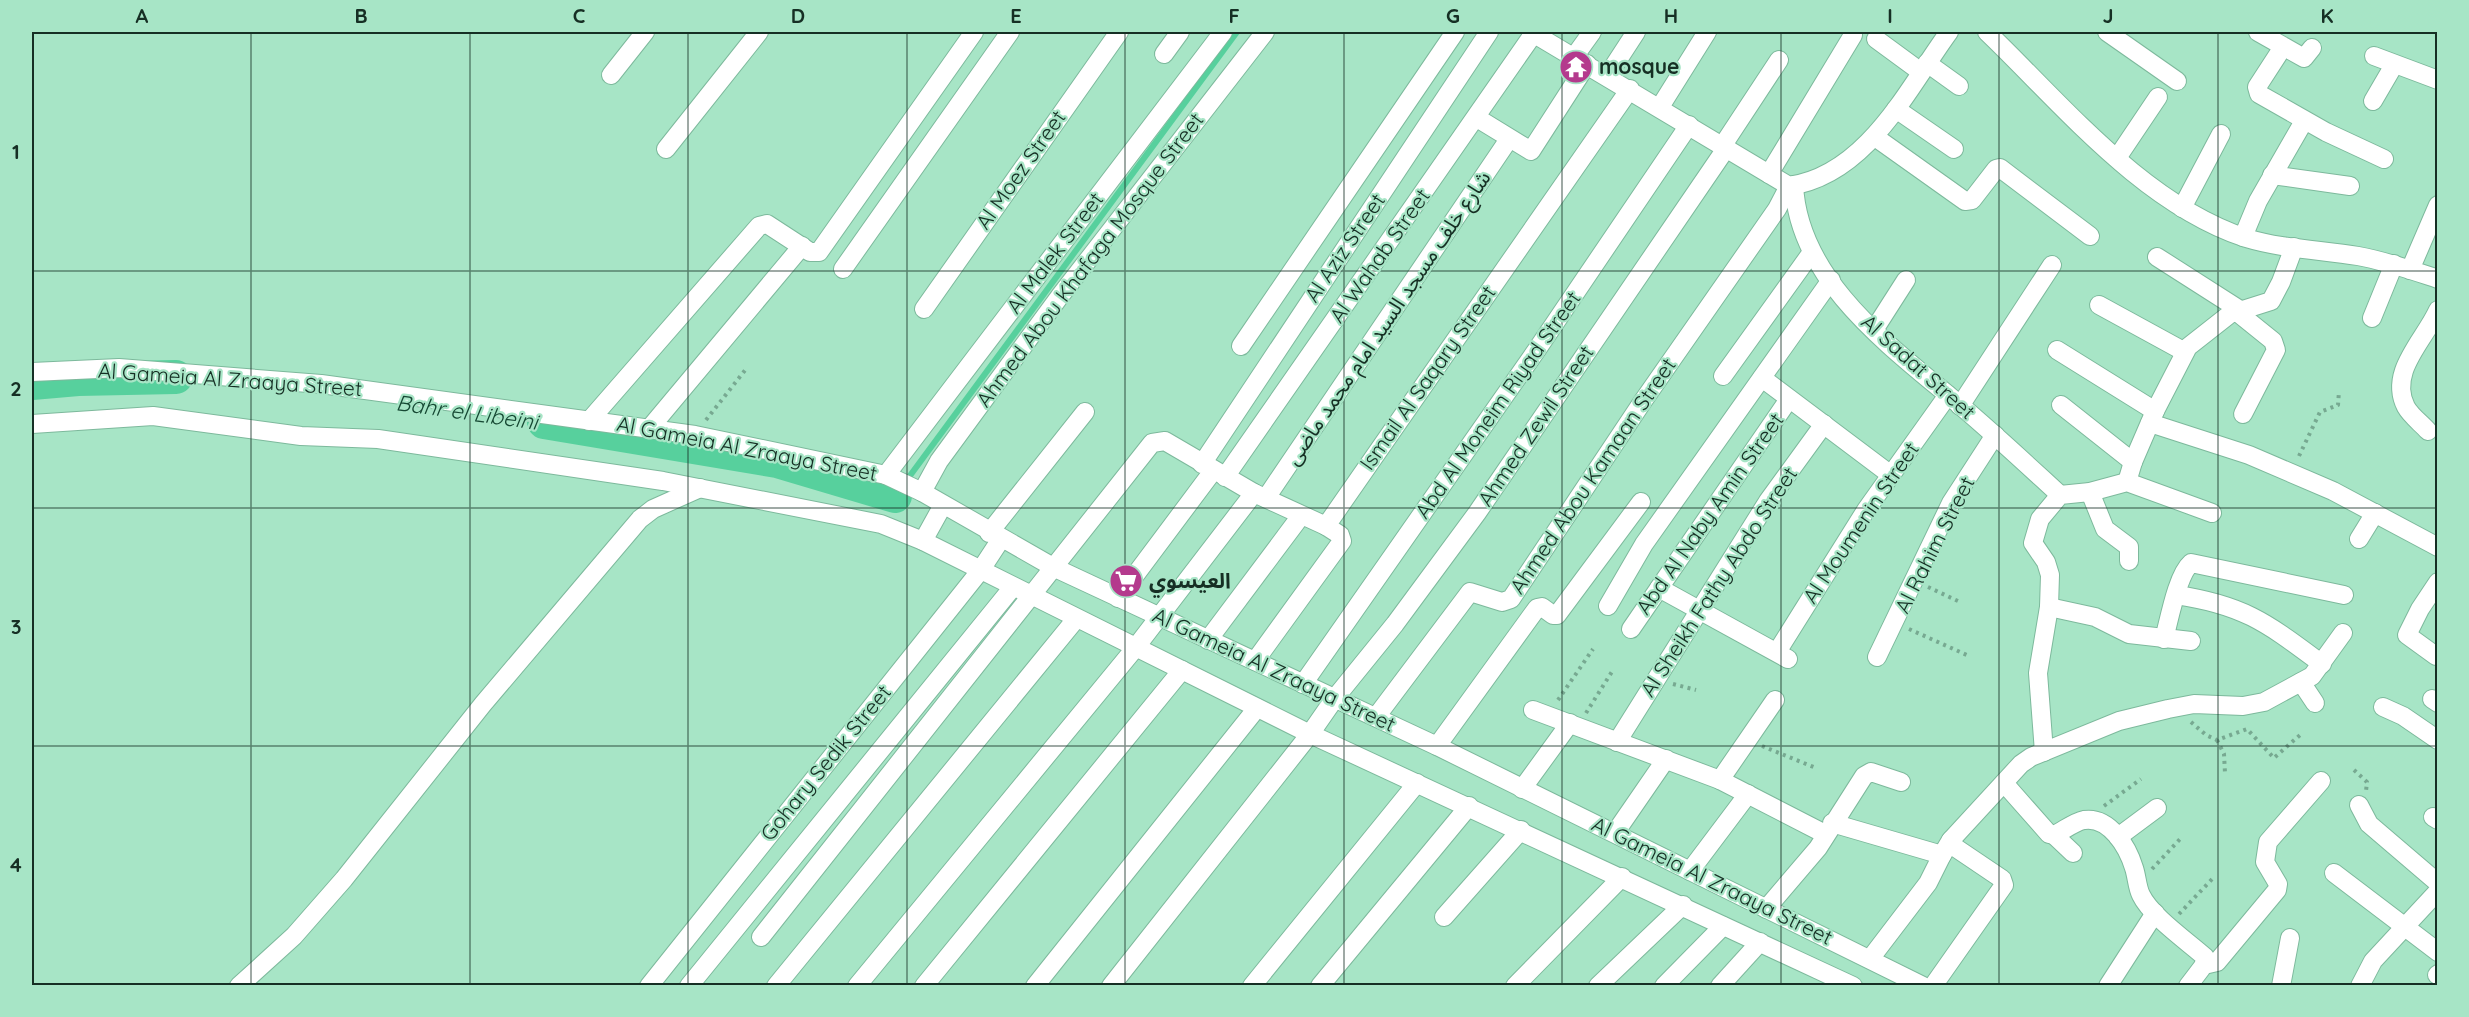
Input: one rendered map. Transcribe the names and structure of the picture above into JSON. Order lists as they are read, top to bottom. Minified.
{"streets":{"street":["Al Moez Street","Al Aziz Street","Al Malek Street","Al Wahab Street","Ahmed Abou Khafaga Mosque Street","شارع خلف مسجد السيد امام محمد ماضى","Al Sadat Street","Ismail Al Saqary Street","Al Gameia Al Zraaya Street","Abd Al Moneim Riyad Street","Ahmed Zewil Street","Ahmed Abou Kamaan Street","Abd Al Naby Amin Street","Al Moumenin Street","Al Rahim Street","Al Sheikh Fathy Abdo Street","Gohary Sedik Street"]},"crossings":[["Al Aziz Street","Al Wahab Street"],["Al Aziz Street","Al Gameia Al Zraaya Street"],["Al Malek Street","Al Gameia Al Zraaya Street"],["Ahmed Abou Khafaga Mosque Street","Al Gameia Al Zraaya Street"],["شارع خلف مسجد السيد امام محمد ماضى","Al Gameia Al Zraaya Street"],["Al Sadat Street","Ahmed Abou Kamaan Street"],["Al Sadat Street","Al Moumenin Street"],["Al Sadat Street","Al Rahim Street"],["Al Gameia Al Zraaya Street","Abd Al Moneim Riyad Street"],["Al Gameia Al Zraaya Street","Ahmed Zewil Street"],["Al Gameia Al Zraaya Street","Ahmed Abou Kamaan Street"],["Al Gameia Al Zraaya Street","Gohary Sedik Street"],["Al Moumenin Street","Al Sheikh Fathy Abdo Street"]],"water":["Bahr el Libeini"],"places":{"temple":["mosque"],"supermarket":["العيسوي"]},"grid":{"columns":["A","B","C","D","E","F","G","H","I","J","K"],"rows":["1","2","3","4"]}}
